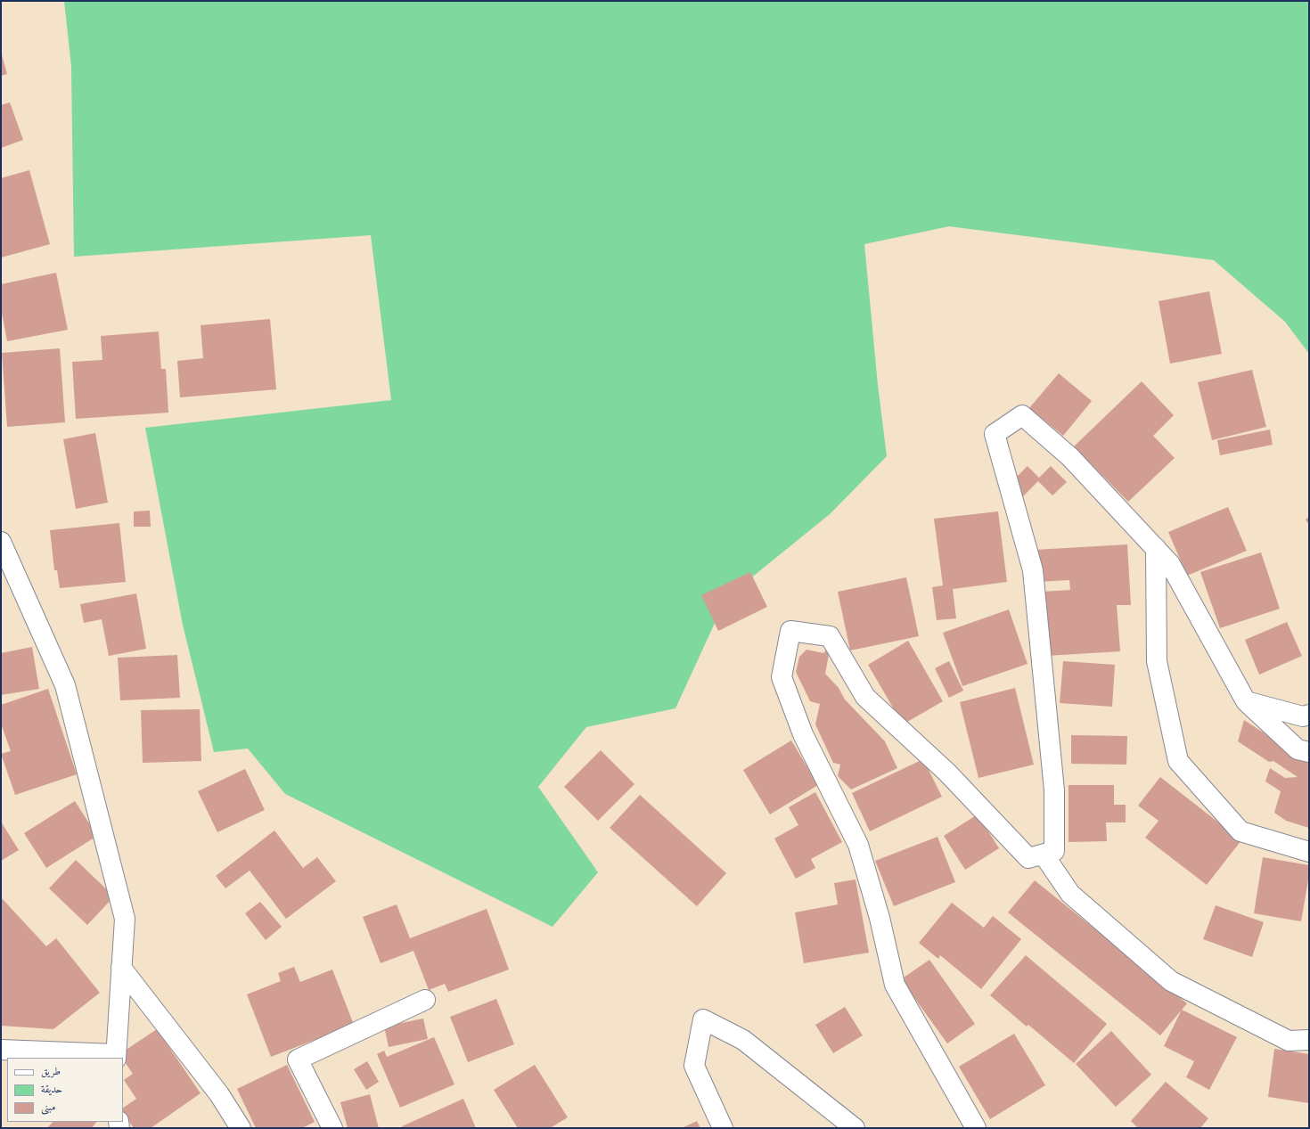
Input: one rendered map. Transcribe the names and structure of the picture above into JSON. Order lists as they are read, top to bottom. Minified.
{"legend":["طريق","حديقة","مبنى"]}
